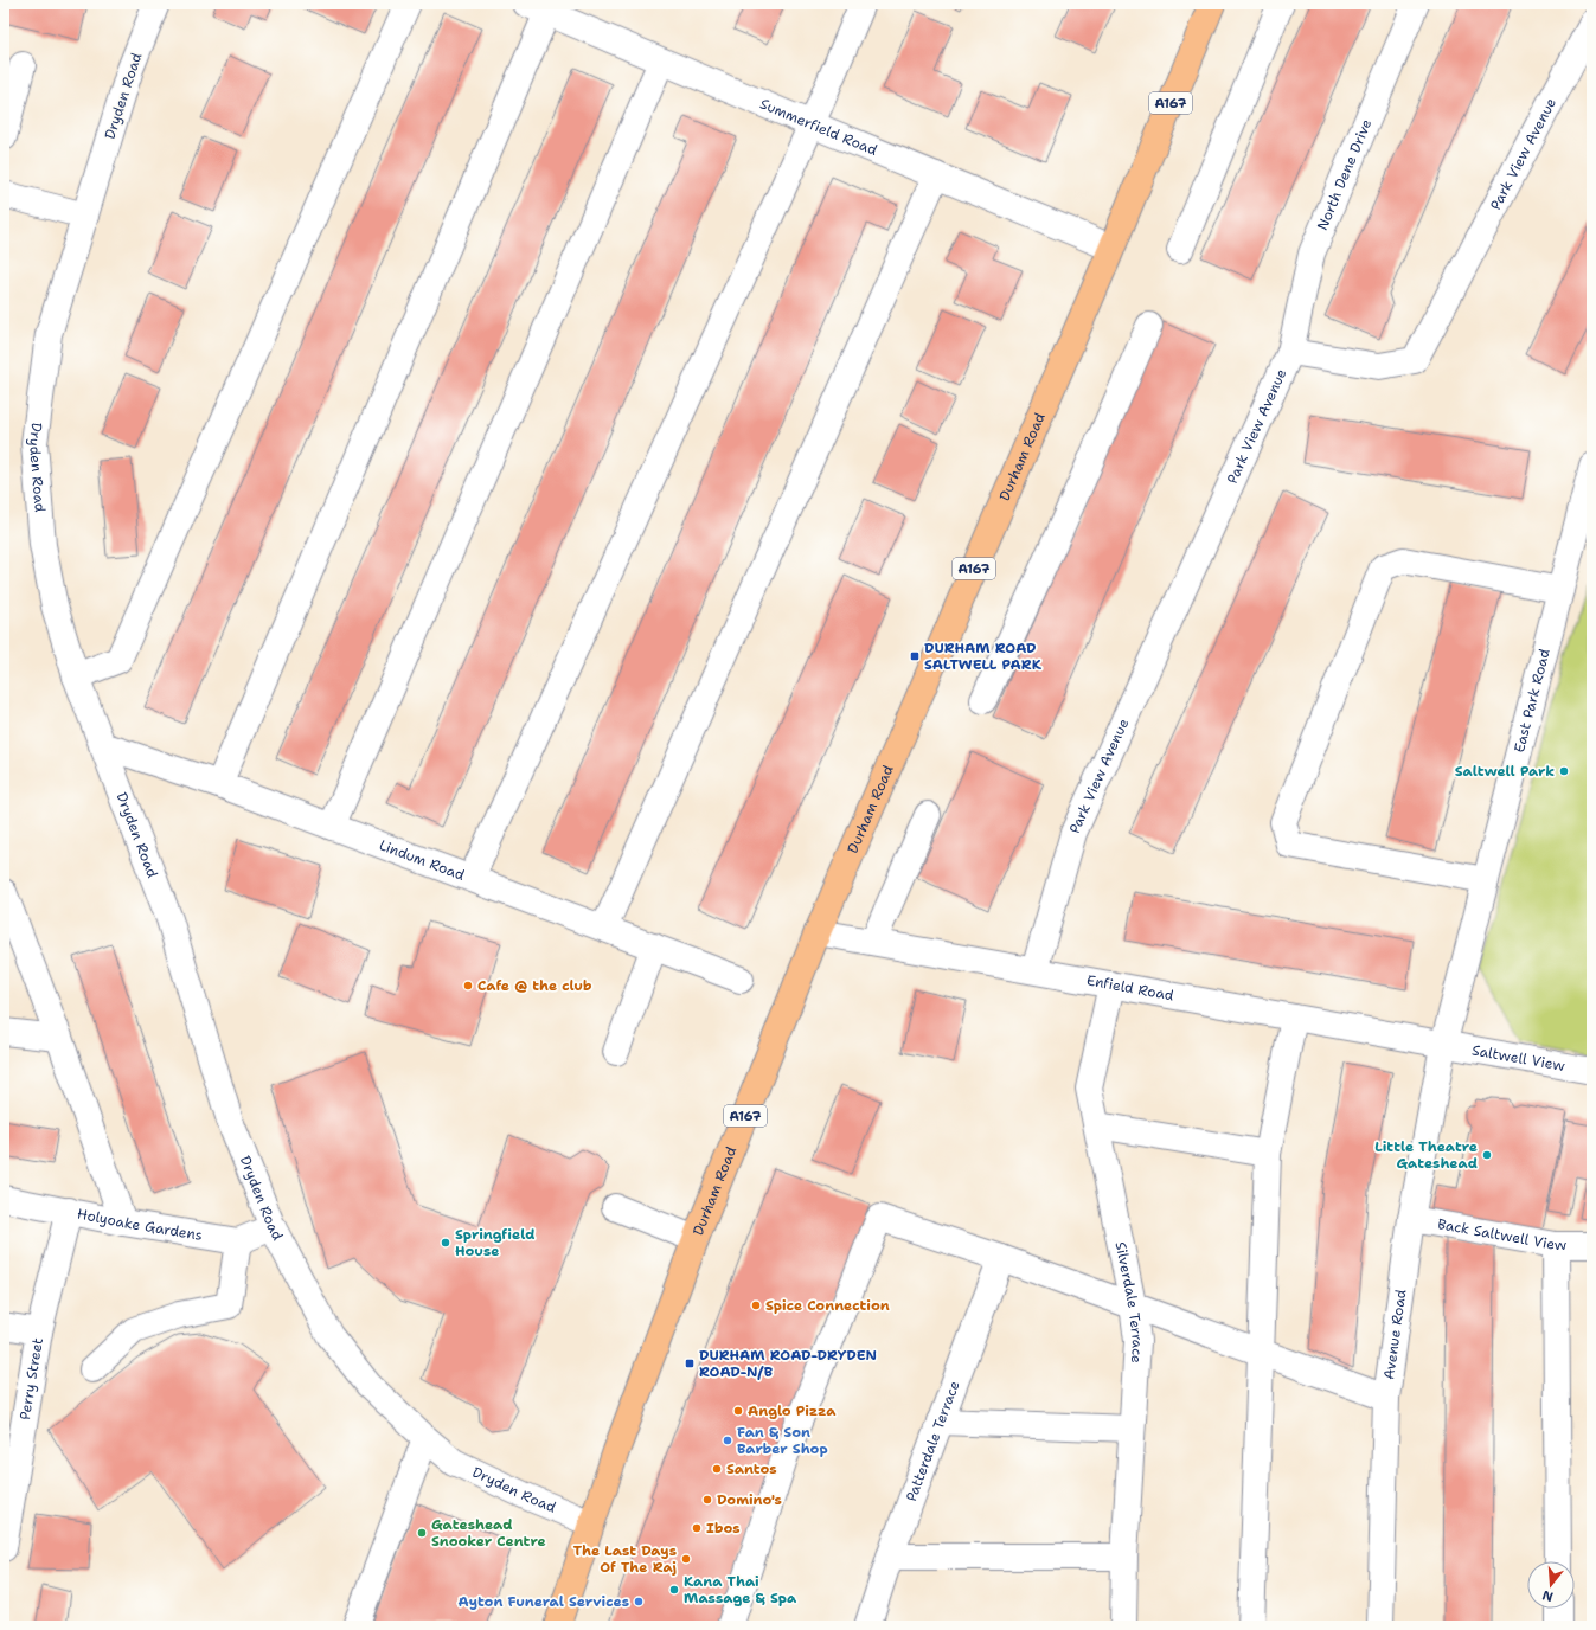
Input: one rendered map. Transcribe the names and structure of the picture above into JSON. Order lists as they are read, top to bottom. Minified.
{"streets":{"main road":["A167","Durham Road"],"street":["Dryden Road","Summerfield Road","Park View Avenue","North Dene Drive","East Park Road","Lindum Road","Enfield Road","Saltwell View","Holyoake Gardens","Back Saltwell View","Silverdale Terrace","Avenue Road","Perry Street","Patterdale Terrace"]},"crossings":[["Dryden Road","Durham Road"],["Dryden Road","Lindum Road"],["Summerfield Road","Durham Road"],["Park View Avenue","North Dene Drive"],["Park View Avenue","Enfield Road"],["Durham Road","Enfield Road"],["East Park Road","Enfield Road"],["East Park Road","Saltwell View"],["East Park Road","Avenue Road"],["Enfield Road","Saltwell View"],["Enfield Road","Silverdale Terrace"],["Enfield Road","Avenue Road"],["Saltwell View","Avenue Road"],["Holyoake Gardens","Perry Street"],["Back Saltwell View","Avenue Road"]],"places":{"transit":["DURHAM ROAD SALTWELL PARK","DURHAM ROAD-DRYDEN ROAD-N/B"],"other":["Saltwell Park","Cafe @ the club","Little Theatre Gateshead","Springfield House","Spice Connection","Anglo Pizza","Fan & Son Barber Shop","Santos","Domino's","Ibos","Gateshead Snooker Centre","The Last Days Of The Raj","Kana Thai Massage & Spa","Ayton Funeral Services"]},"north":"bottom"}
